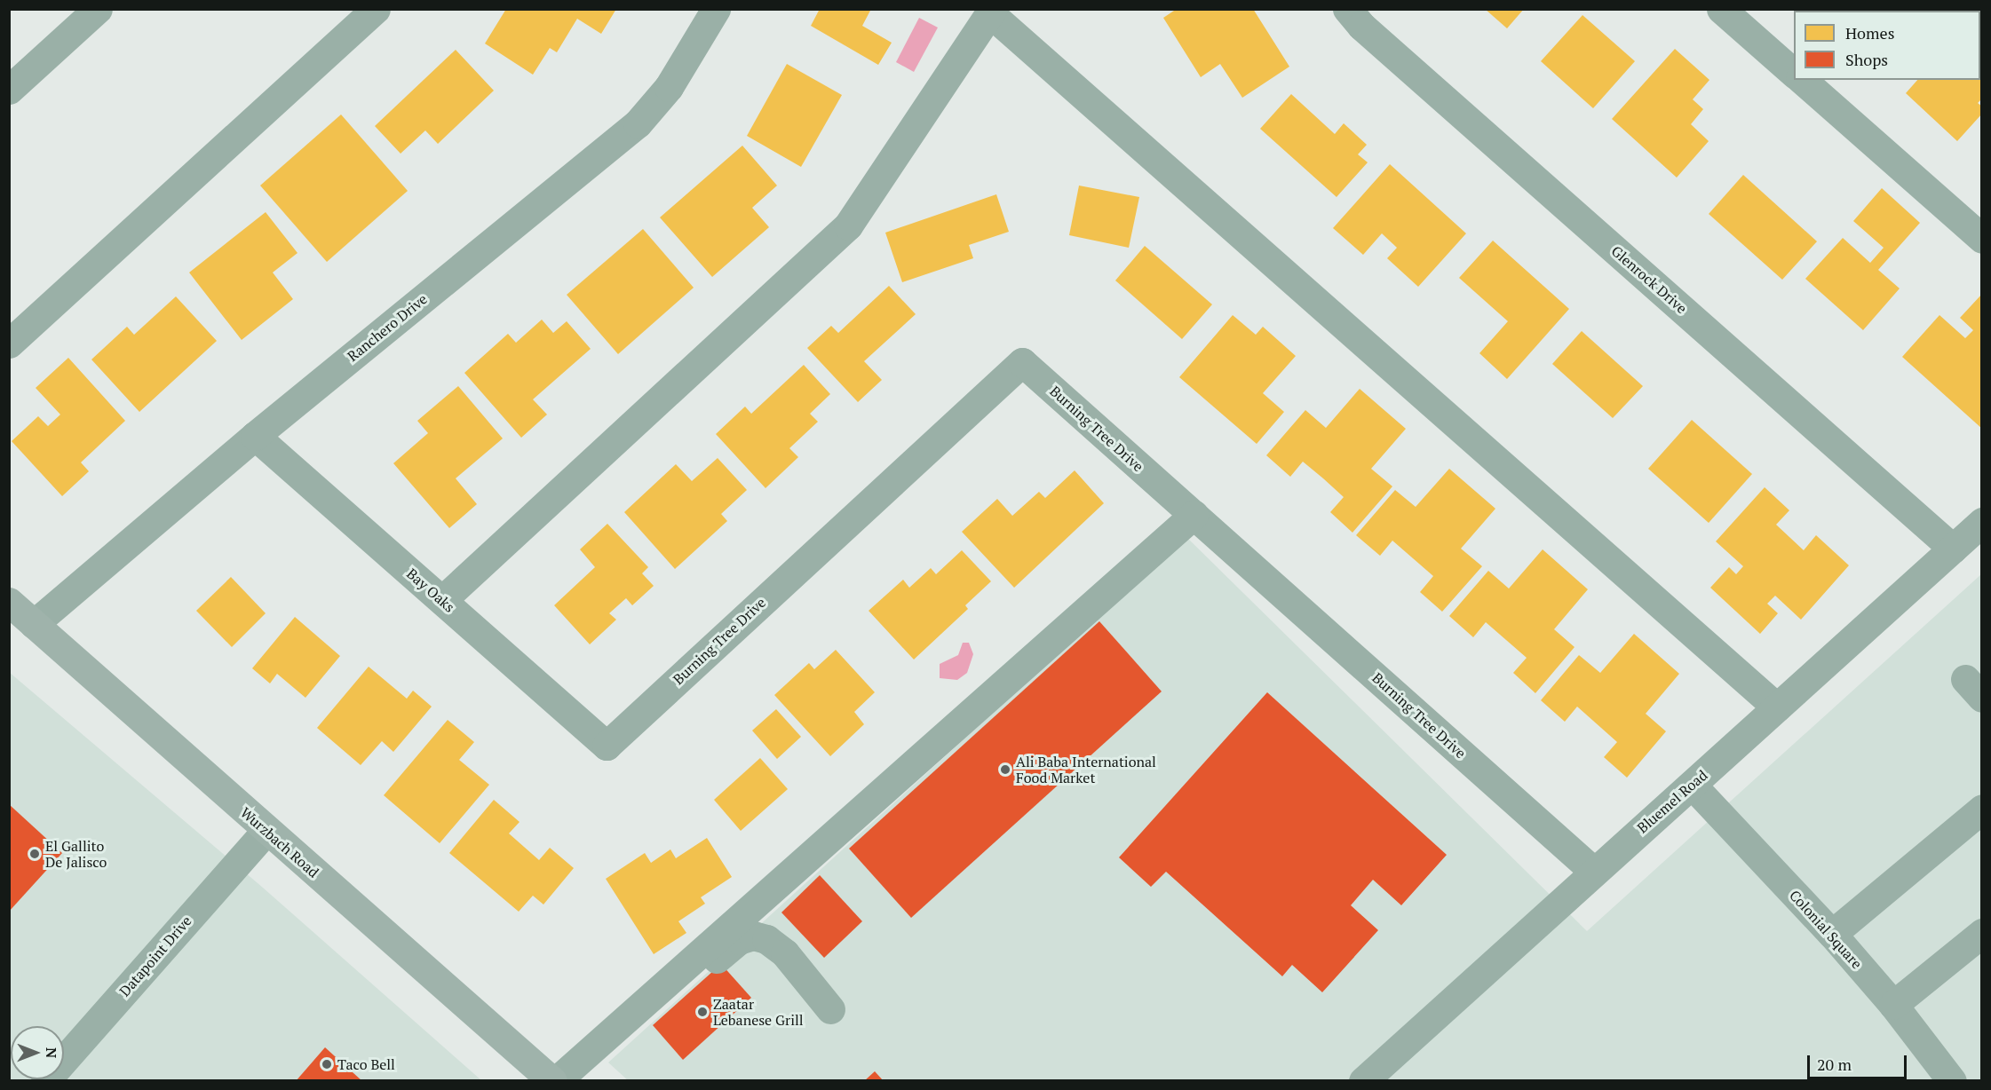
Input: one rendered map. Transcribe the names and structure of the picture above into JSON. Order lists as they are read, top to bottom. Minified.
{"streets":{"main road":["Wurzbach Road"],"street":["Glenrock Drive","Ranchero Drive","Burning Tree Drive","Bay Oaks","Bluemel Road","Colonial Square","Datapoint Drive"]},"crossings":[["Glenrock Drive","Bluemel Road"],["Ranchero Drive","Bay Oaks"],["Ranchero Drive","Wurzbach Road"],["Burning Tree Drive","Bay Oaks"],["Burning Tree Drive","Bluemel Road"],["Bluemel Road","Colonial Square"],["Wurzbach Road","Datapoint Drive"]],"places":["Ali Baba International Food Market","El Gallito De Jalisco","Zaatar Lebanese Grill","Taco Bell"],"legend":["Homes","Shops"],"scale_bar":"20 m","north":"right"}
